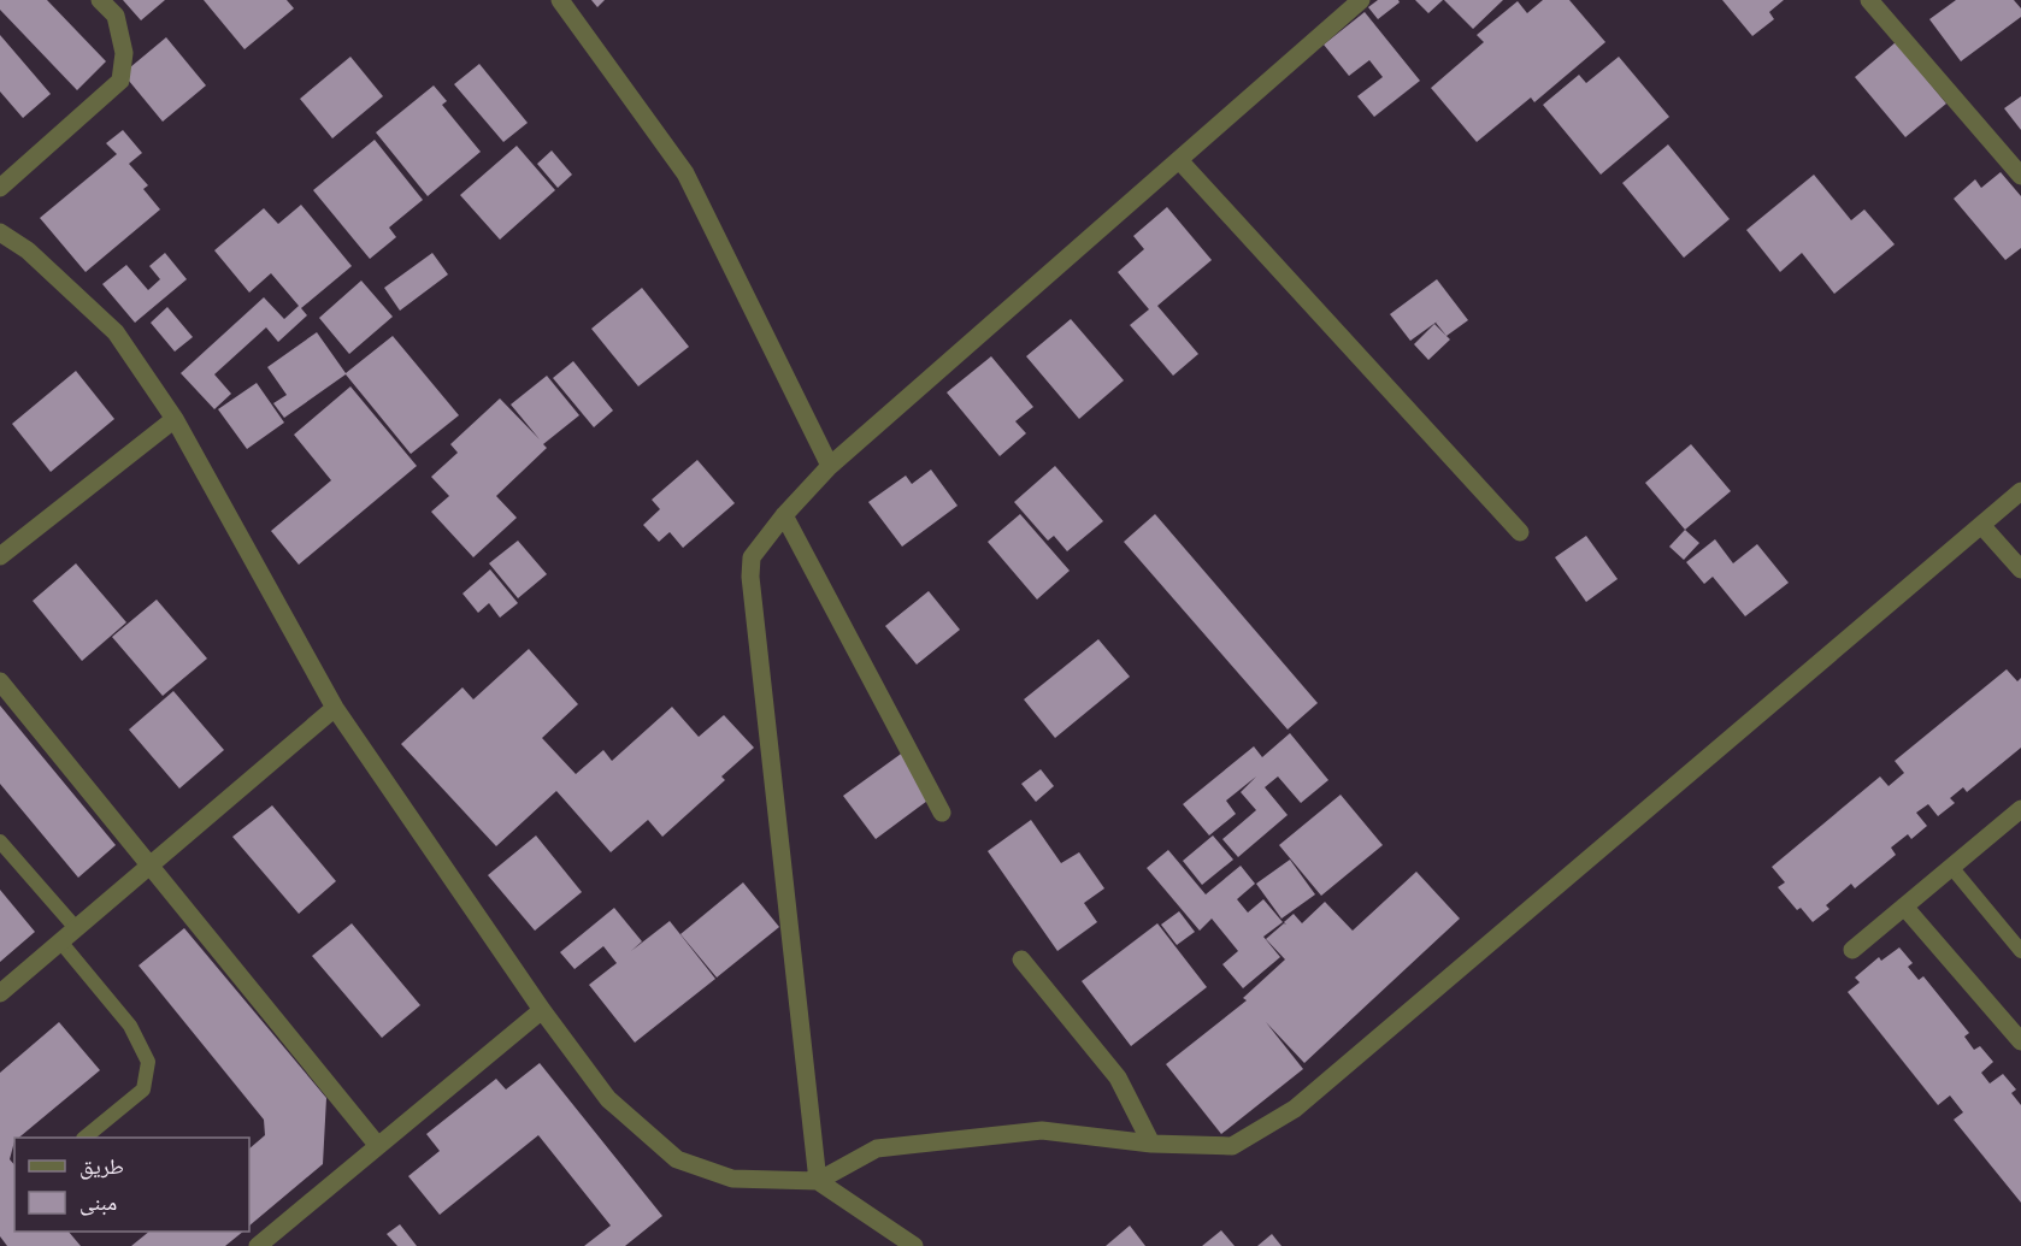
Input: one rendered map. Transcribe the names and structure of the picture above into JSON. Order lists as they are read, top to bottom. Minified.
{"legend":["طريق","مبنى"]}
